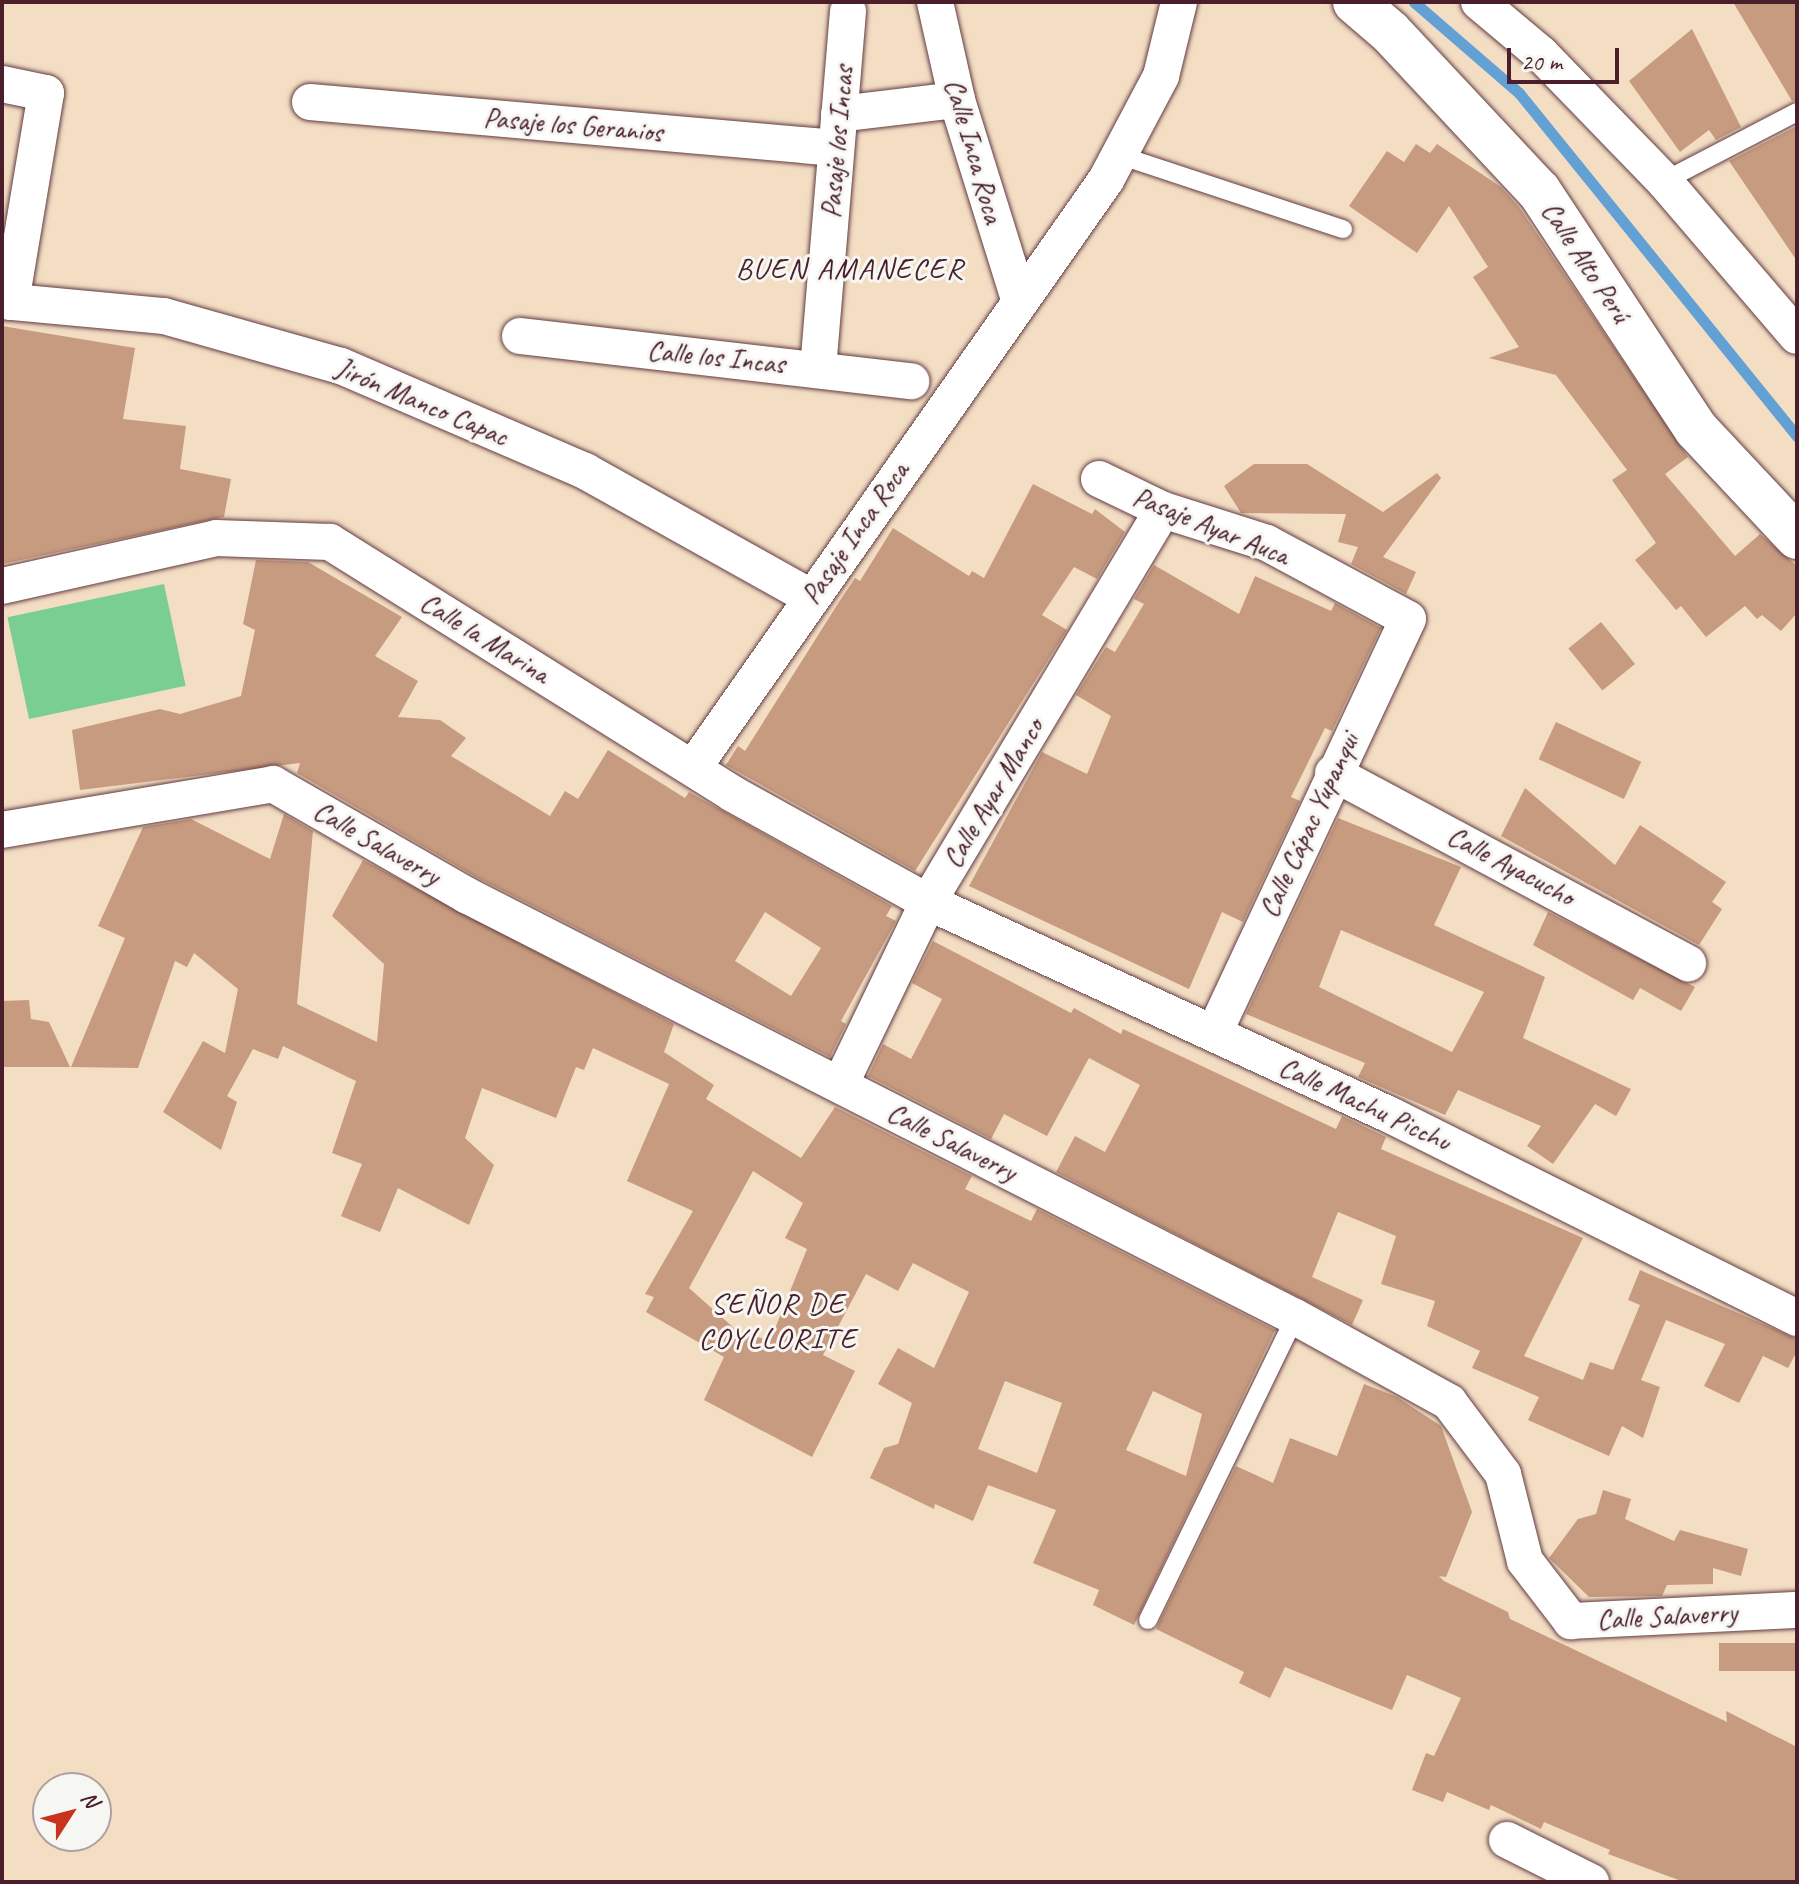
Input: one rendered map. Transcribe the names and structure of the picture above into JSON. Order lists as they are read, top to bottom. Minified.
{"streets":{"street":["Pasaje los Geranios","Pasaje los Incas","Calle Inca Roca","Calle Alto Perú","Calle los Incas","Jirón Manco Capac","Pasaje Ayar Auca","Pasaje Inca Roca","Calle la Marina","Calle Ayar Manco","Calle Cápac Yupanqui","Calle Salaverry","Calle Ayacucho","Calle Machu Picchu"]},"crossings":[["Pasaje los Geranios","Pasaje los Incas"],["Pasaje los Geranios","Calle Inca Roca"],["Pasaje los Incas","Calle los Incas"],["Calle Inca Roca","Pasaje Inca Roca"],["Jirón Manco Capac","Pasaje Inca Roca"],["Pasaje Ayar Auca","Calle Ayar Manco"],["Pasaje Ayar Auca","Calle Cápac Yupanqui"],["Pasaje Inca Roca","Calle la Marina"],["Calle la Marina","Calle Ayar Manco"],["Calle la Marina","Calle Machu Picchu"],["Calle Ayar Manco","Calle Salaverry"],["Calle Ayar Manco","Calle Machu Picchu"],["Calle Cápac Yupanqui","Calle Ayacucho"],["Calle Cápac Yupanqui","Calle Machu Picchu"]],"districts":["BUEN AMANECER","SEÑOR DE COYLLORITE"],"scale_bar":"20 m","north":"top right"}
